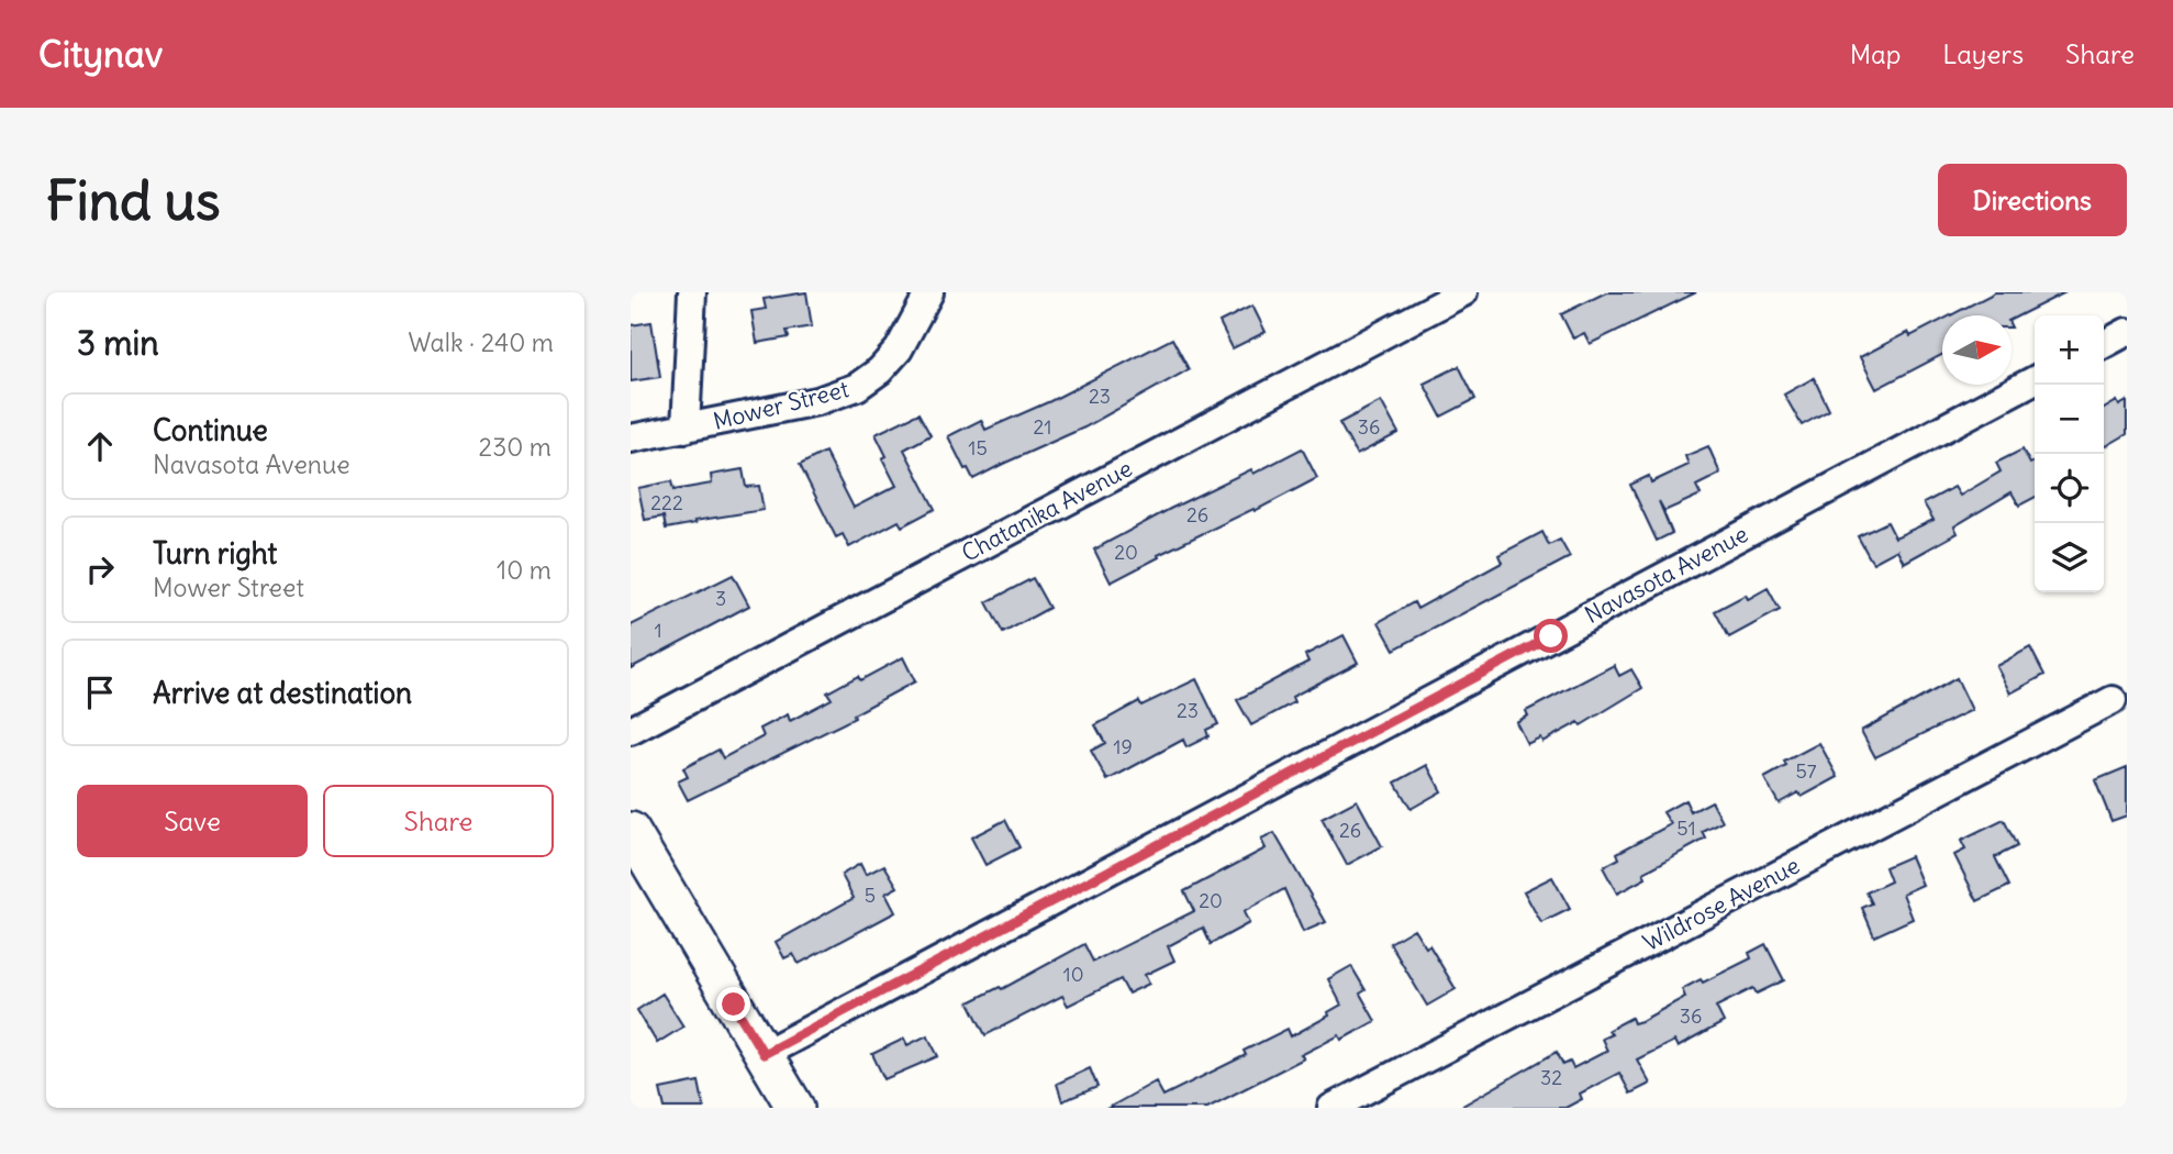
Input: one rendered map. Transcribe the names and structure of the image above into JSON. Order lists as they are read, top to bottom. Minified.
{"streets":{"street":["Mower Street","Chatanika Avenue","Navasota Avenue","Wildrose Avenue"]},"house_numbers":["23","21","36","15","222","26","20","3","1","23","19","57","51","26","5","20","10","36","32"],"north":"right","page":{"header":"Citynav","nav":["Map","Layers","Share"],"buttons":["Directions",["Save","Share"]],"title":"Find us","heading":["3 min","Walk · 240 m"],"map_buttons":["+","−"],"list":[["Continue","Navasota Avenue","230 m"],["Turn right","Mower Street","10 m"],"Arrive at destination"]}}
